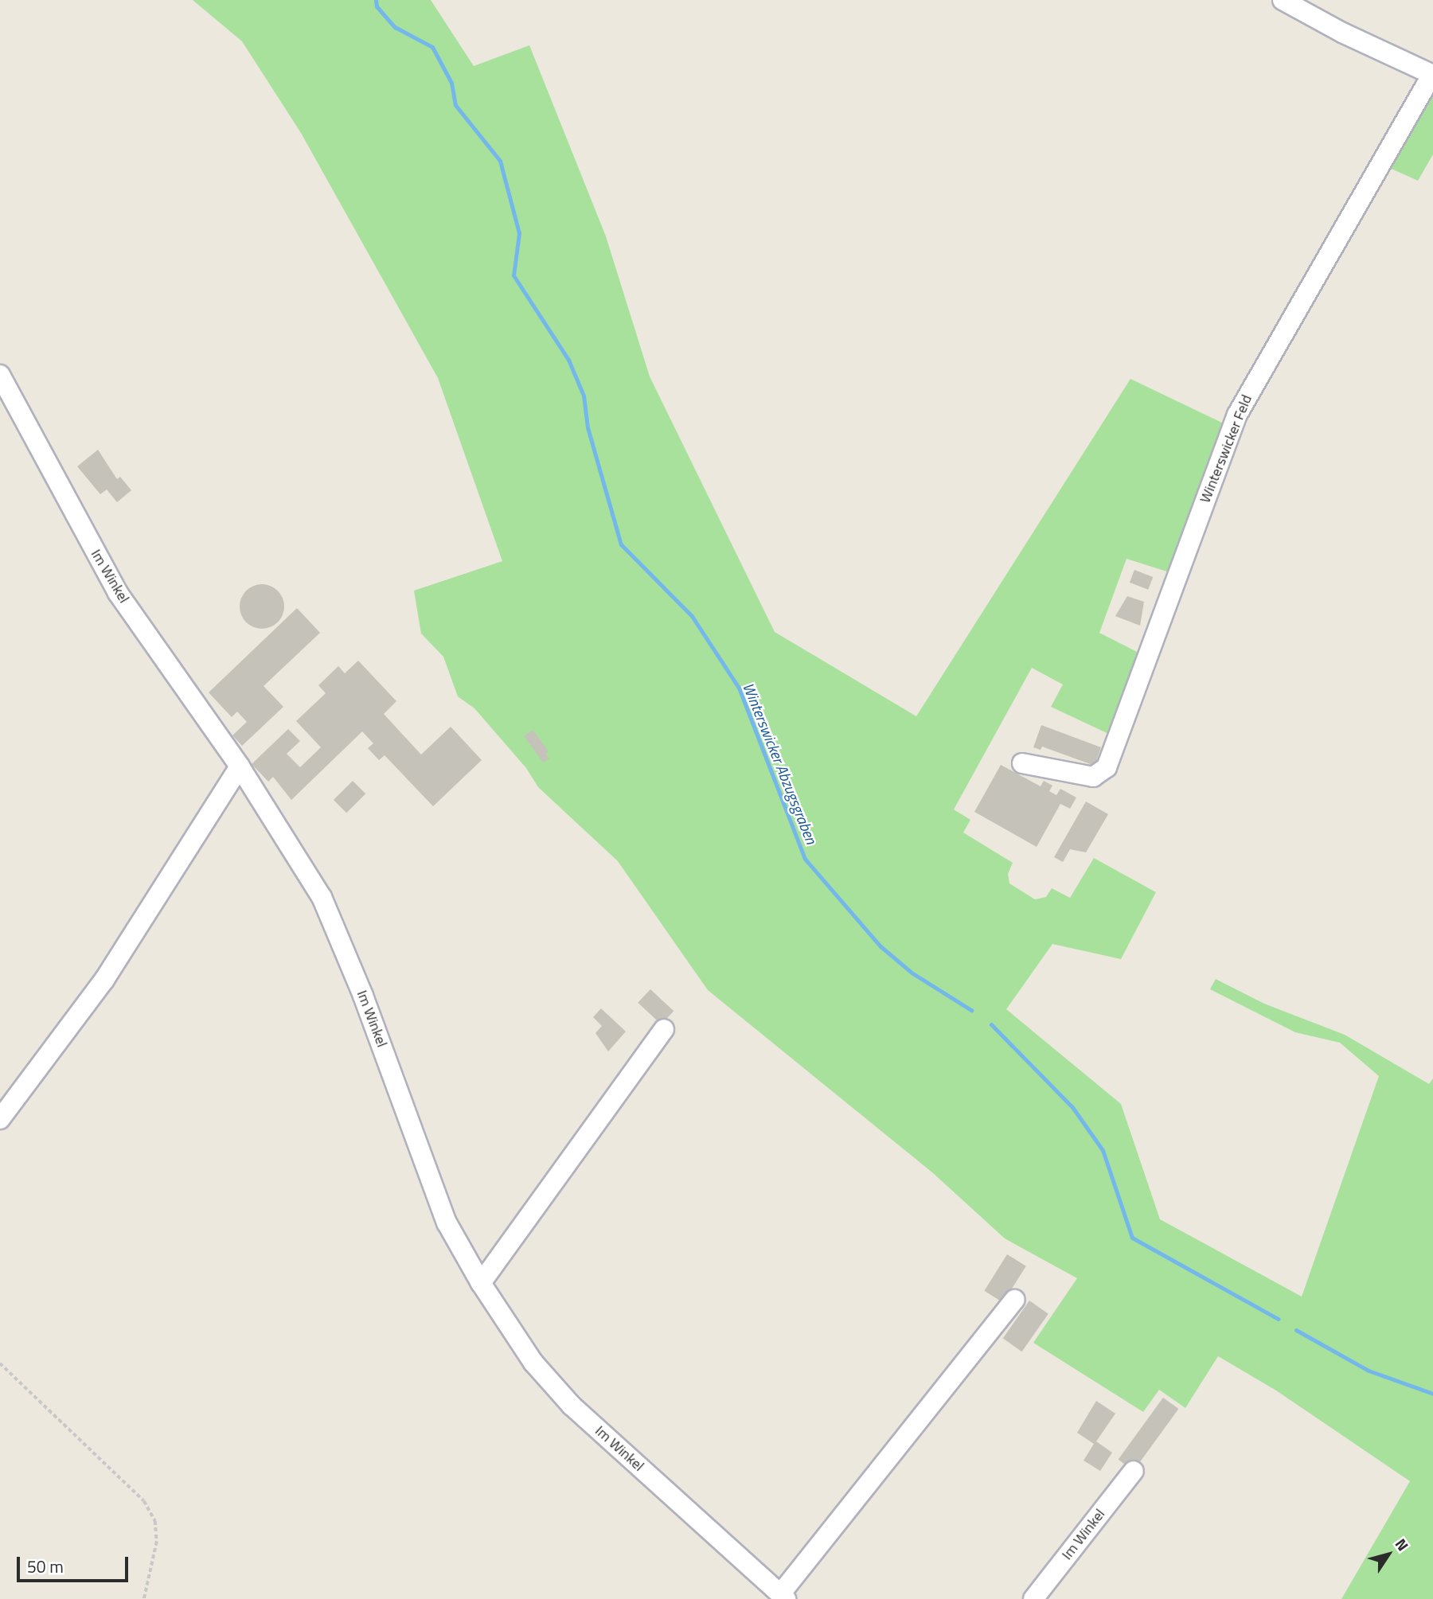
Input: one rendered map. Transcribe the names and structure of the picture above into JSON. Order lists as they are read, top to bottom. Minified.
{"streets":{"street":["Winterswicker Feld","Im Winkel"]},"water":["Winterswicker Abzugsgraben"],"scale_bar":"50 m","north":"top right"}
